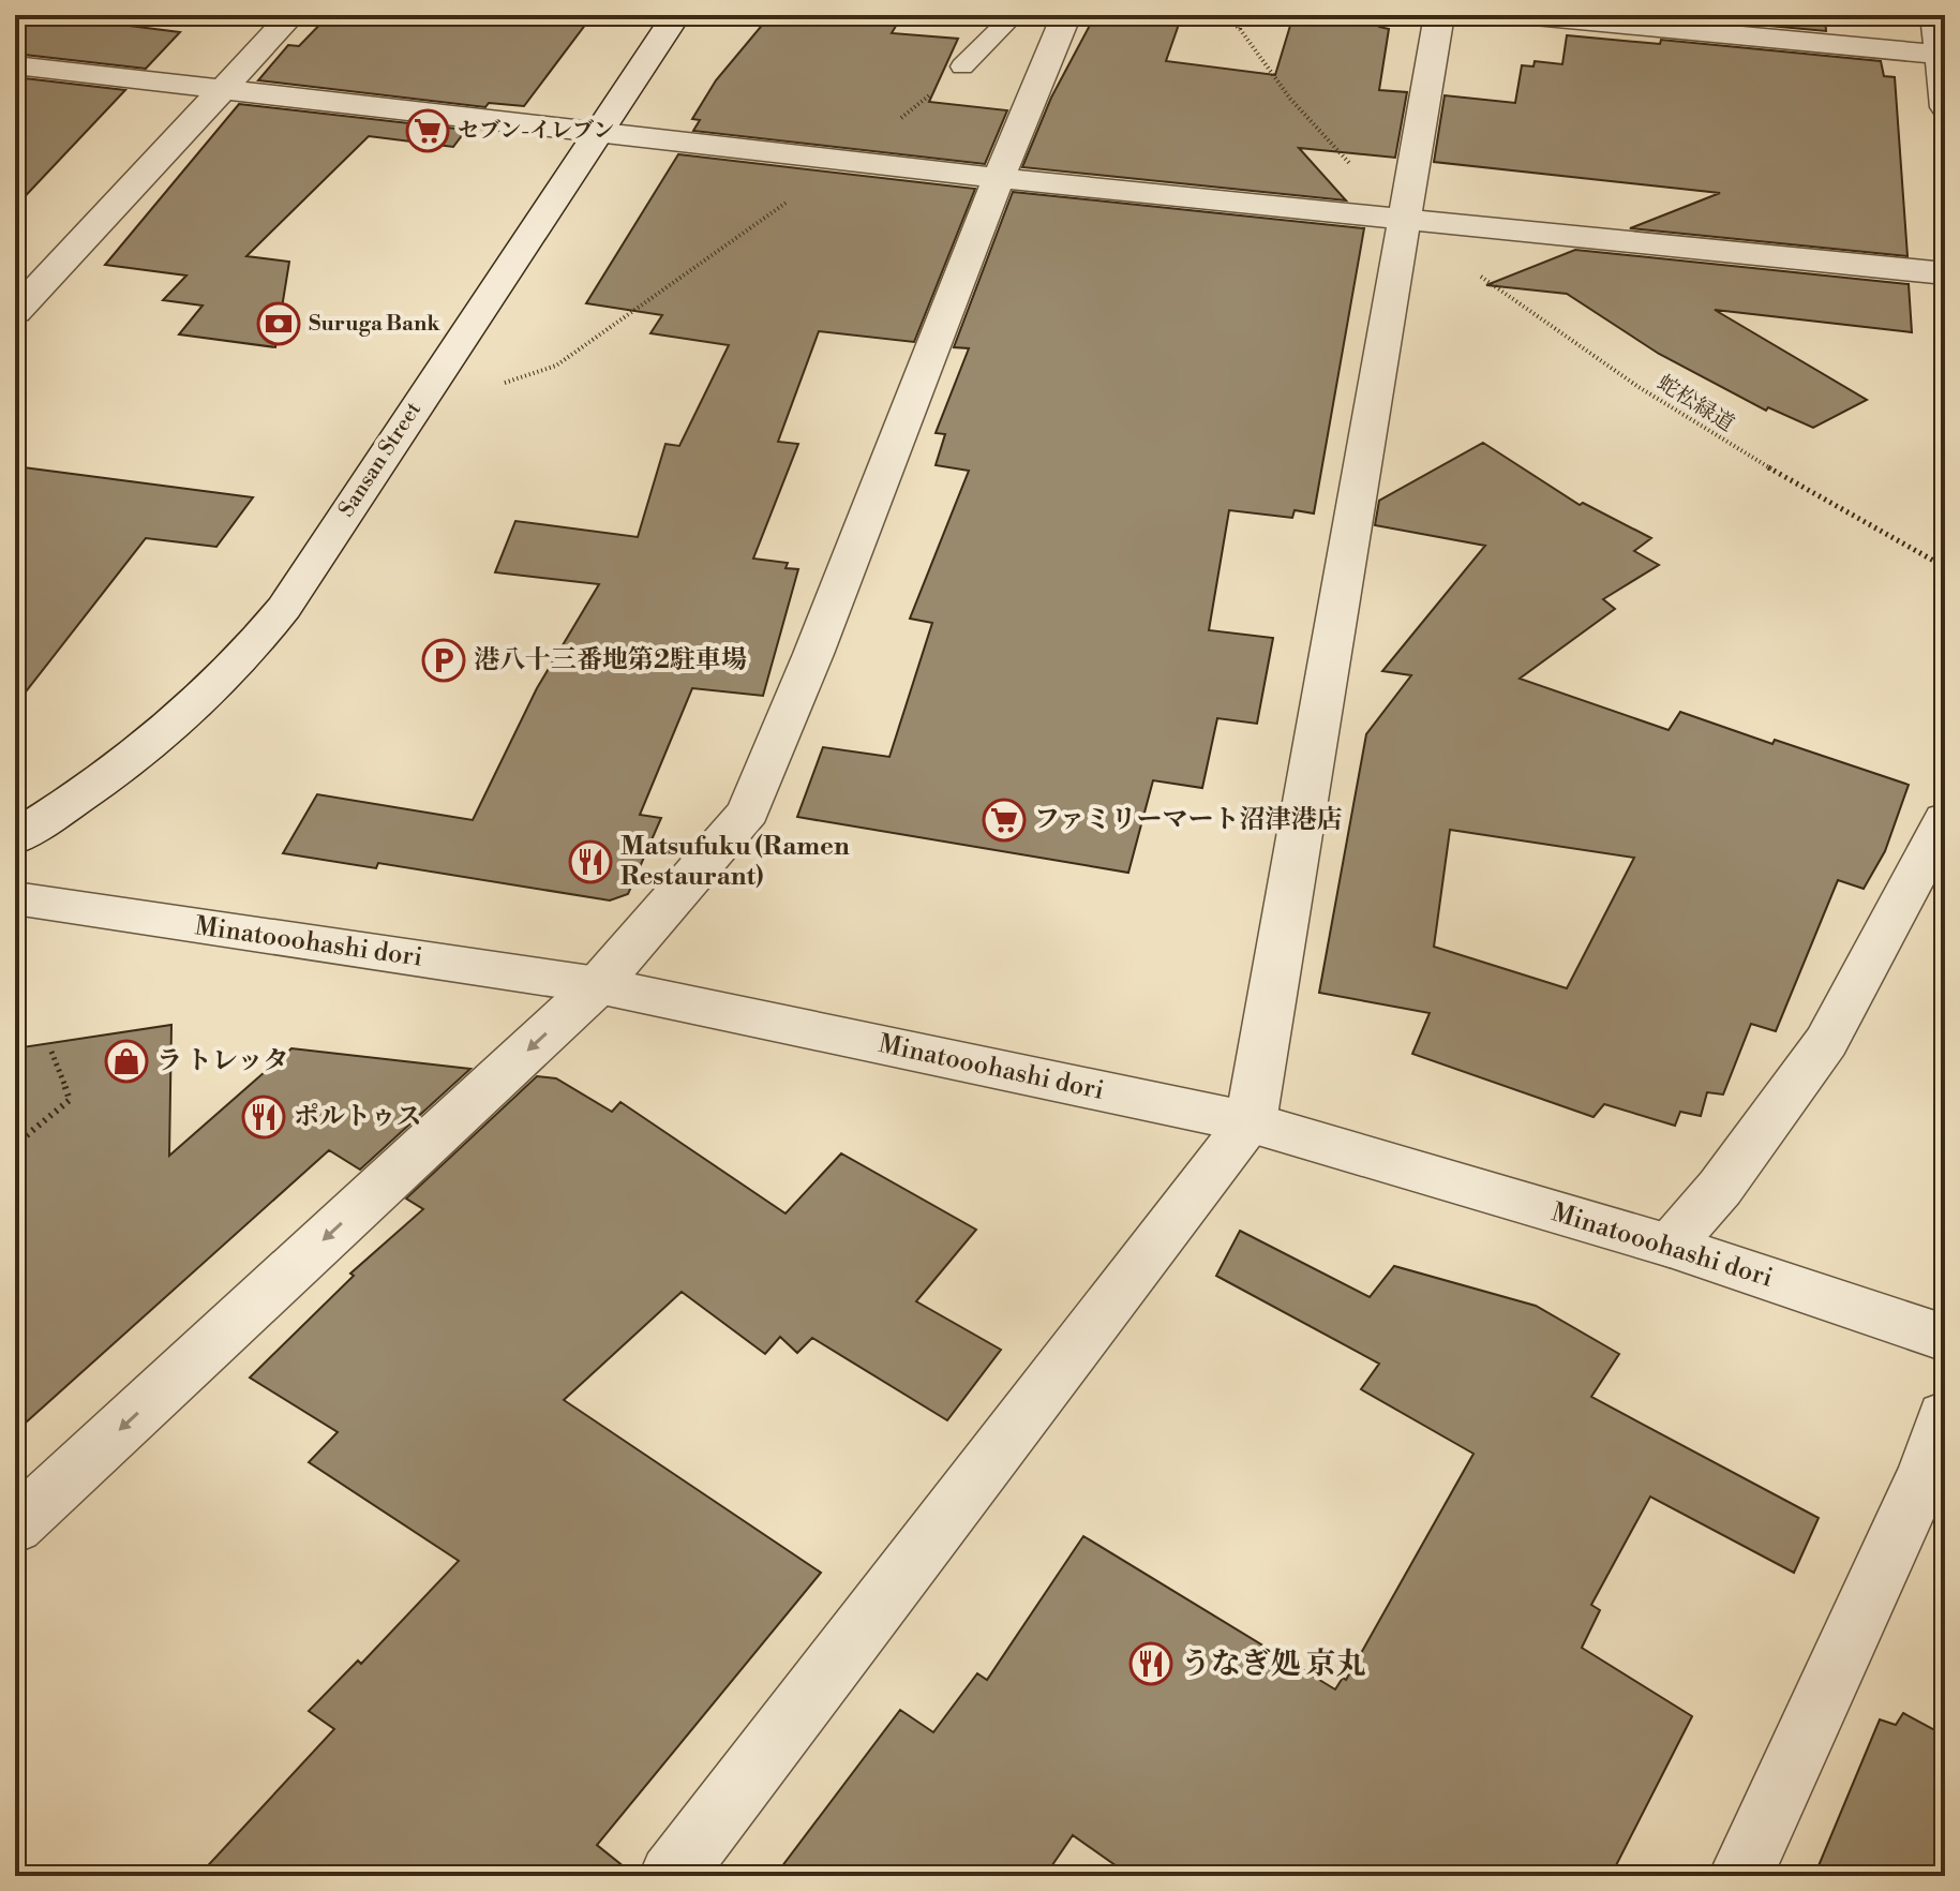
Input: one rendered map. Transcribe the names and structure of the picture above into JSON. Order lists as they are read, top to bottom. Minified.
{"streets":{"street":["Sansan Street","Minatooohashi dori"],"path":["蛇松緑道"]},"places":{"supermarket":["セブン-イレブン","ファミリーマート沼津港店"],"bank":["Suruga Bank"],"parking":["港八十三番地第2駐車場"],"restaurant":["Matsufuku (Ramen Restaurant)","ポルトゥス","うなぎ処 京丸"],"shop":["ラ トレッタ"]}}
